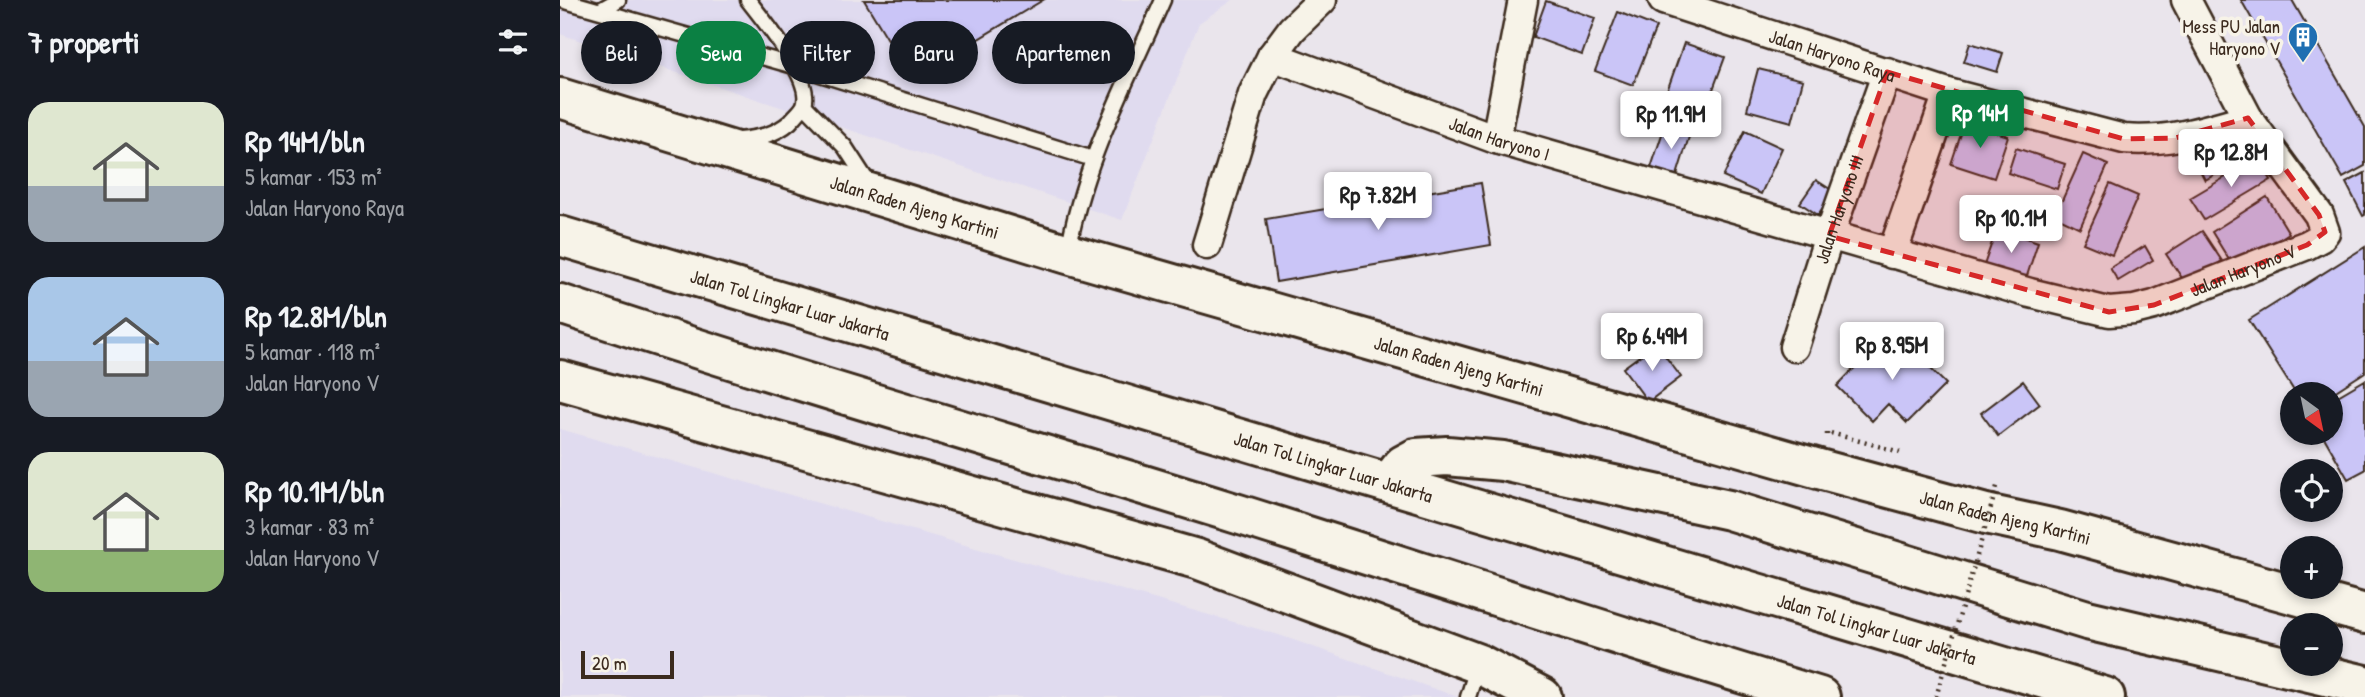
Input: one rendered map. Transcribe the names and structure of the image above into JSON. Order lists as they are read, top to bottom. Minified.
{"streets":{"highway":["Jalan Raden Ajeng Kartini","Jalan Tol Lingkar Luar Jakarta"],"street":["Jalan Haryono Raya","Jalan Haryono I","Jalan Haryono III","Jalan Haryono V"]},"crossings":[["Jalan Haryono Raya","Jalan Haryono III"],["Jalan Haryono Raya","Jalan Haryono V"],["Jalan Haryono I","Jalan Haryono III"],["Jalan Haryono I","Jalan Haryono V"]],"places":{"building":["Mess PU Jalan Haryono V"]},"scale_bar":"20 m","north":"bottom right","page":{"heading":"7 properti","chip":["Beli","Sewa","Filter","Baru","Apartemen"],"list":[{"name":"Rp 14M/bln","note":"5 kamar · 153 m² · Jalan Haryono Raya"},{"name":"Rp 12.8M/bln","note":"5 kamar · 118 m² · Jalan Haryono V"},{"name":"Rp 10.1M/bln","note":"3 kamar · 83 m² · Jalan Haryono V"}],"price":["Rp 14M","Rp 11.9M","Rp 12.8M","Rp 7.82M","Rp 10.1M","Rp 6.49M","Rp 8.95M"],"map_buttons":["+","−"],"scale":"20 m"}}
